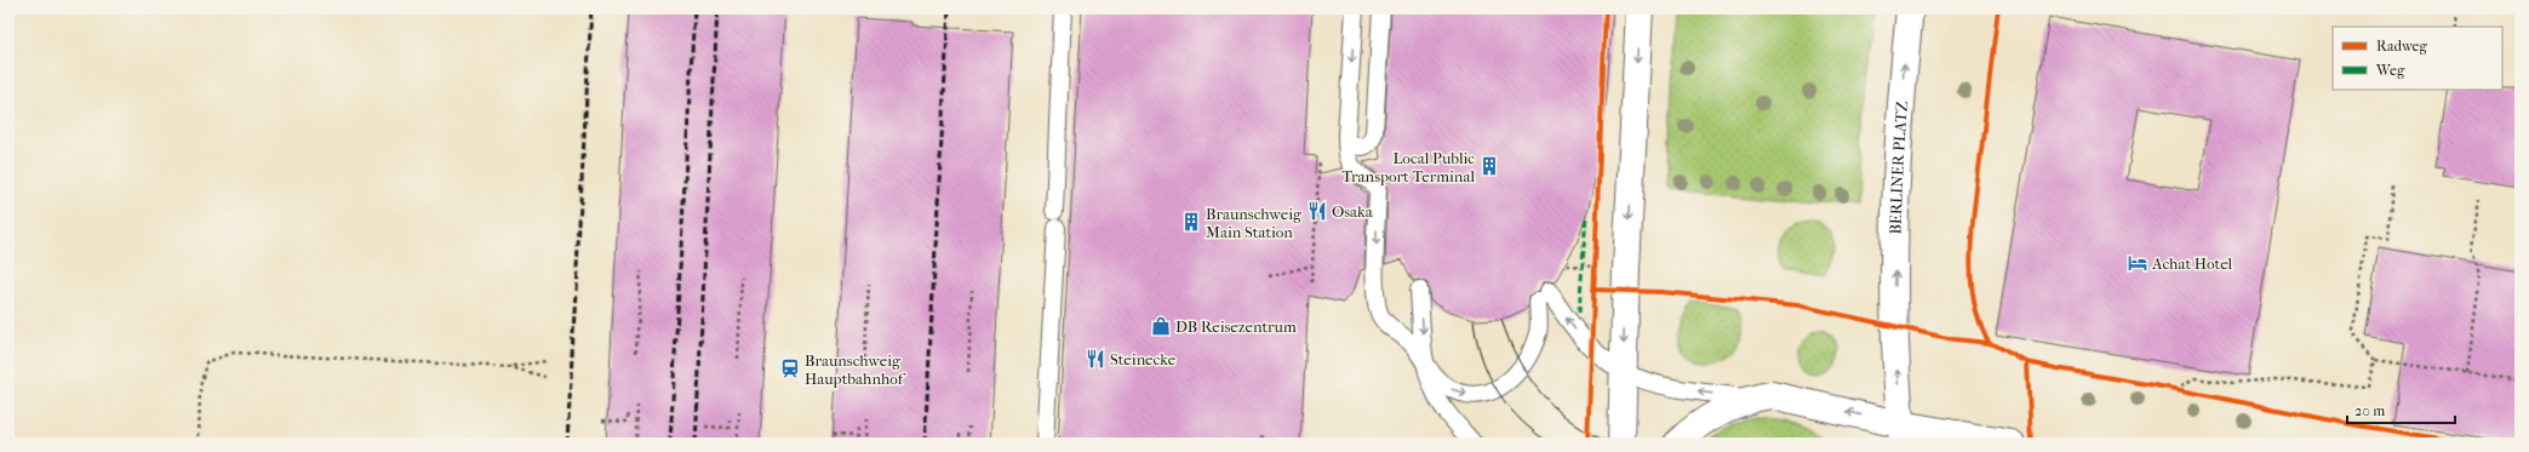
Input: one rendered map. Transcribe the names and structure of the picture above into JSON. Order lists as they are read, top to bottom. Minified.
{"streets":{"main road":["BERLINER PLATZ"]},"one_way":["BERLINER PLATZ"],"places":{"building":["Local Public Transport Terminal","Braunschweig Main Station"],"restaurant":["Osaka","Steinecke"],"hotel":["Achat Hotel"],"shop":["DB Reisezentrum"],"station":["Braunschweig Hauptbahnhof"]},"legend":["Radweg","Weg"],"scale_bar":"20 m"}
